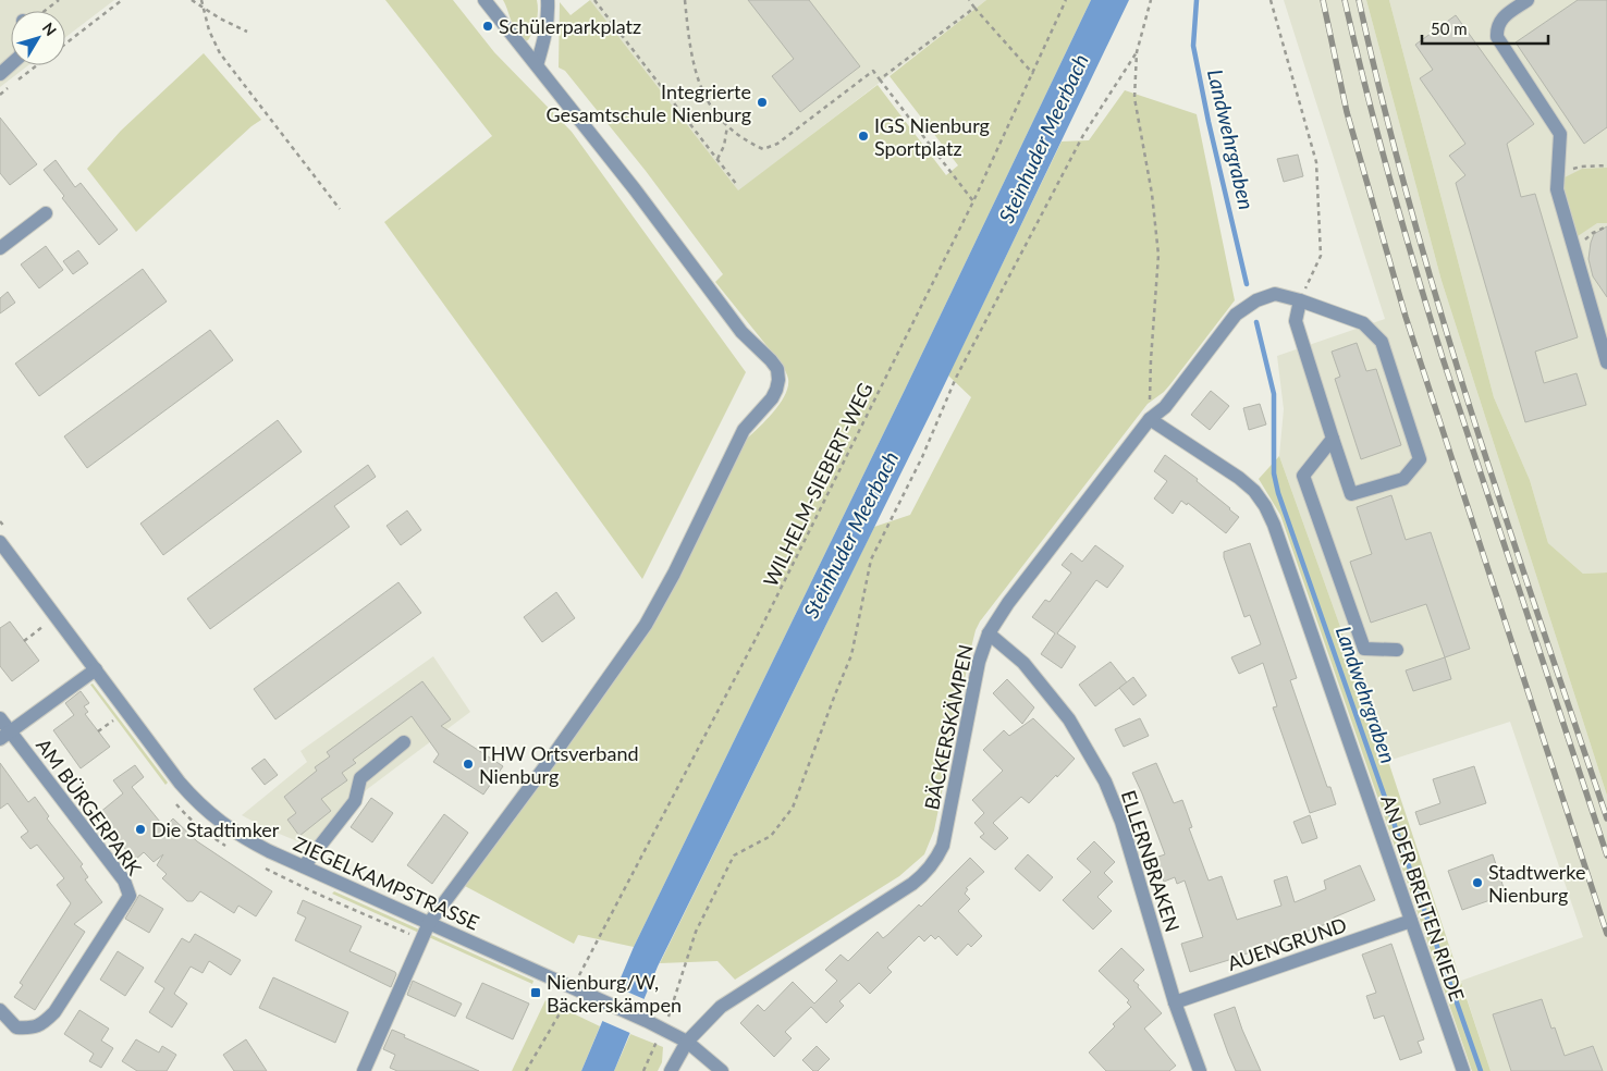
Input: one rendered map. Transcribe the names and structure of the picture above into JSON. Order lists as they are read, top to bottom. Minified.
{"streets":{"street":["BÄCKERSKÄMPEN","AM BÜRGERPARK","ELLERNBRAKEN","ZIEGELKAMPSTRASSE","AN DER BREITEN RIEDE","AUENGRUND"],"path":["WILHELM-SIEBERT-WEG"]},"crossings":[["WILHELM-SIEBERT-WEG","ZIEGELKAMPSTRASSE"],["BÄCKERSKÄMPEN","ELLERNBRAKEN"],["BÄCKERSKÄMPEN","ZIEGELKAMPSTRASSE"],["BÄCKERSKÄMPEN","AN DER BREITEN RIEDE"],["AM BÜRGERPARK","ZIEGELKAMPSTRASSE"],["ELLERNBRAKEN","AUENGRUND"],["AN DER BREITEN RIEDE","AUENGRUND"]],"water":["Steinhuder Meerbach","Landwehrgraben"],"places":{"other":["Schülerparkplatz","Integrierte Gesamtschule Nienburg","IGS Nienburg Sportplatz","THW Ortsverband Nienburg","Die Stadtimker","Stadtwerke Nienburg"],"transit":["Nienburg/W, Bäckerskämpen"]},"scale_bar":"50 m","north":"top right"}
